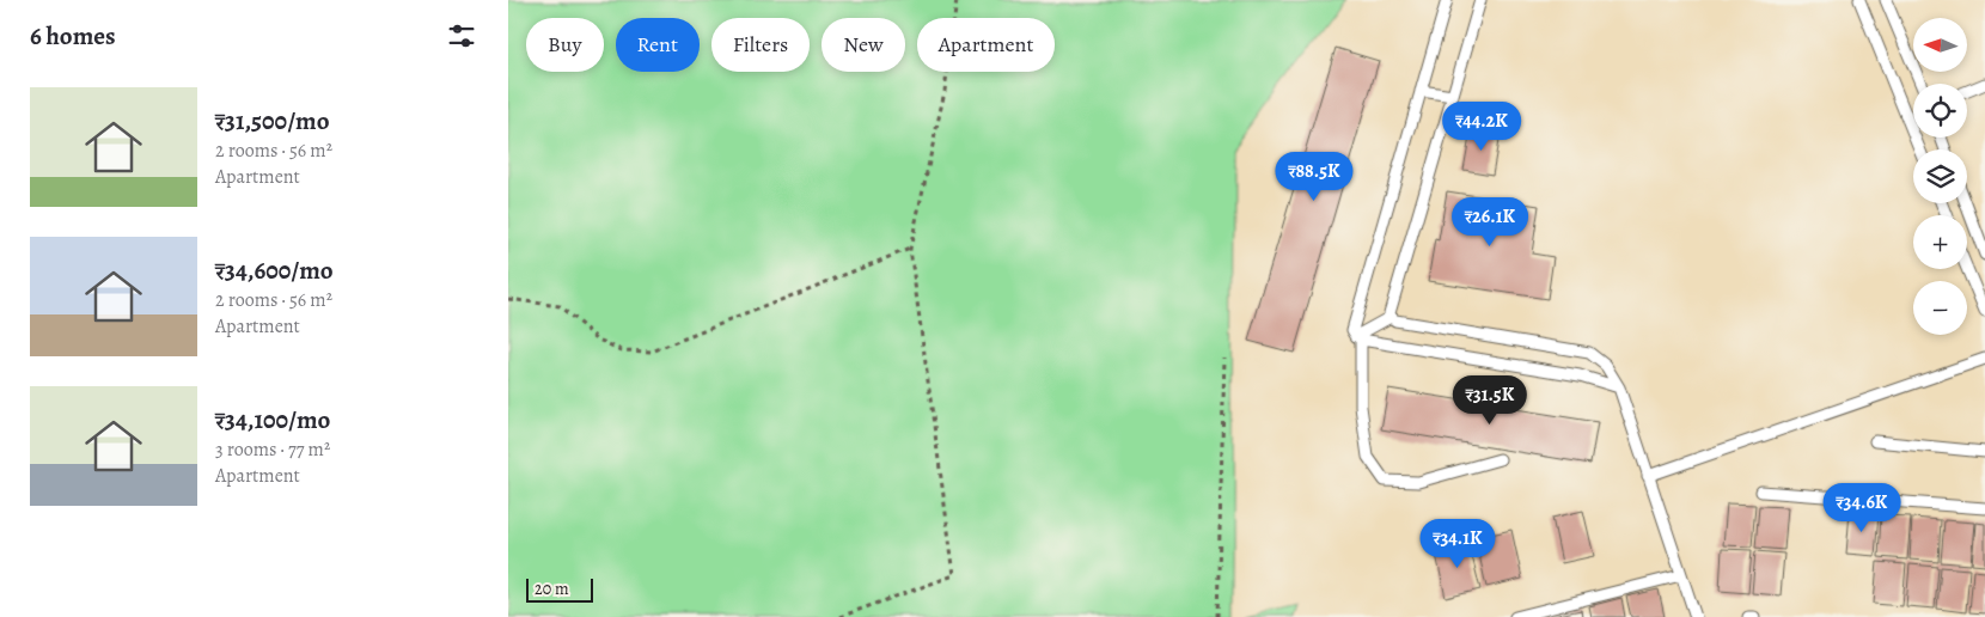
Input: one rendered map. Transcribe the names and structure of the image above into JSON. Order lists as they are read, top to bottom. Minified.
{"scale_bar":"20 m","north":"left","page":{"heading":"6 homes","map_buttons":["+","−"],"chip":["Buy","Rent","Filters","New","Apartment"],"list":[{"name":"₹31,500/mo","note":"2 rooms · 56 m² · Apartment"},{"name":"₹34,600/mo","note":"2 rooms · 56 m² · Apartment"},{"name":"₹34,100/mo","note":"3 rooms · 77 m² · Apartment"}],"price":["₹44.2K","₹88.5K","₹26.1K","₹31.5K","₹34.6K","₹34.1K"],"scale":"20 m"}}
